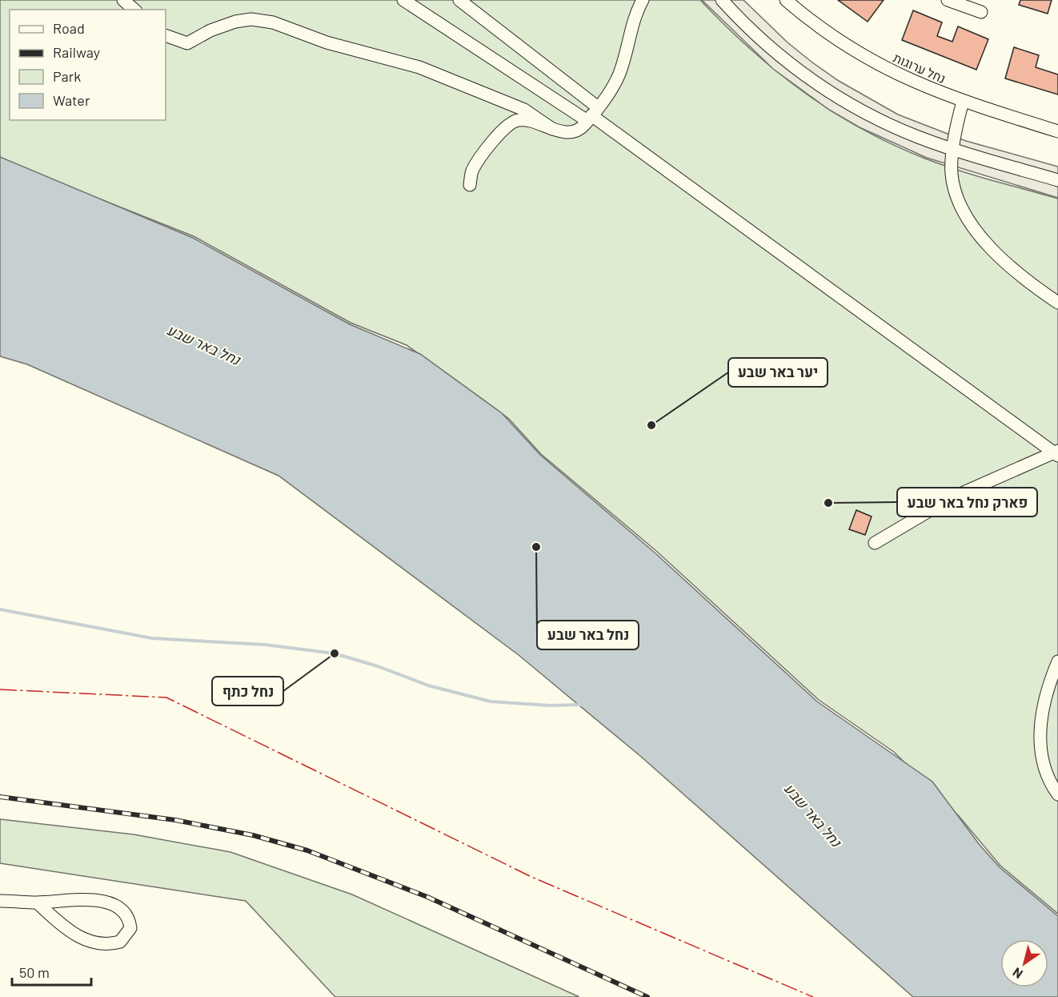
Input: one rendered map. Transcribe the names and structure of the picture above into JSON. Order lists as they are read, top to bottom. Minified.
{"streets":{"street":["נחל ערוגות"]},"water":["נחל באר שבע"],"places":["יער באר שבע","פארק נחל באר שבע","נחל באר שבע","נחל כתף"],"legend":["Road","Railway","Park","Water"],"scale_bar":"50 m","north":"bottom left"}
